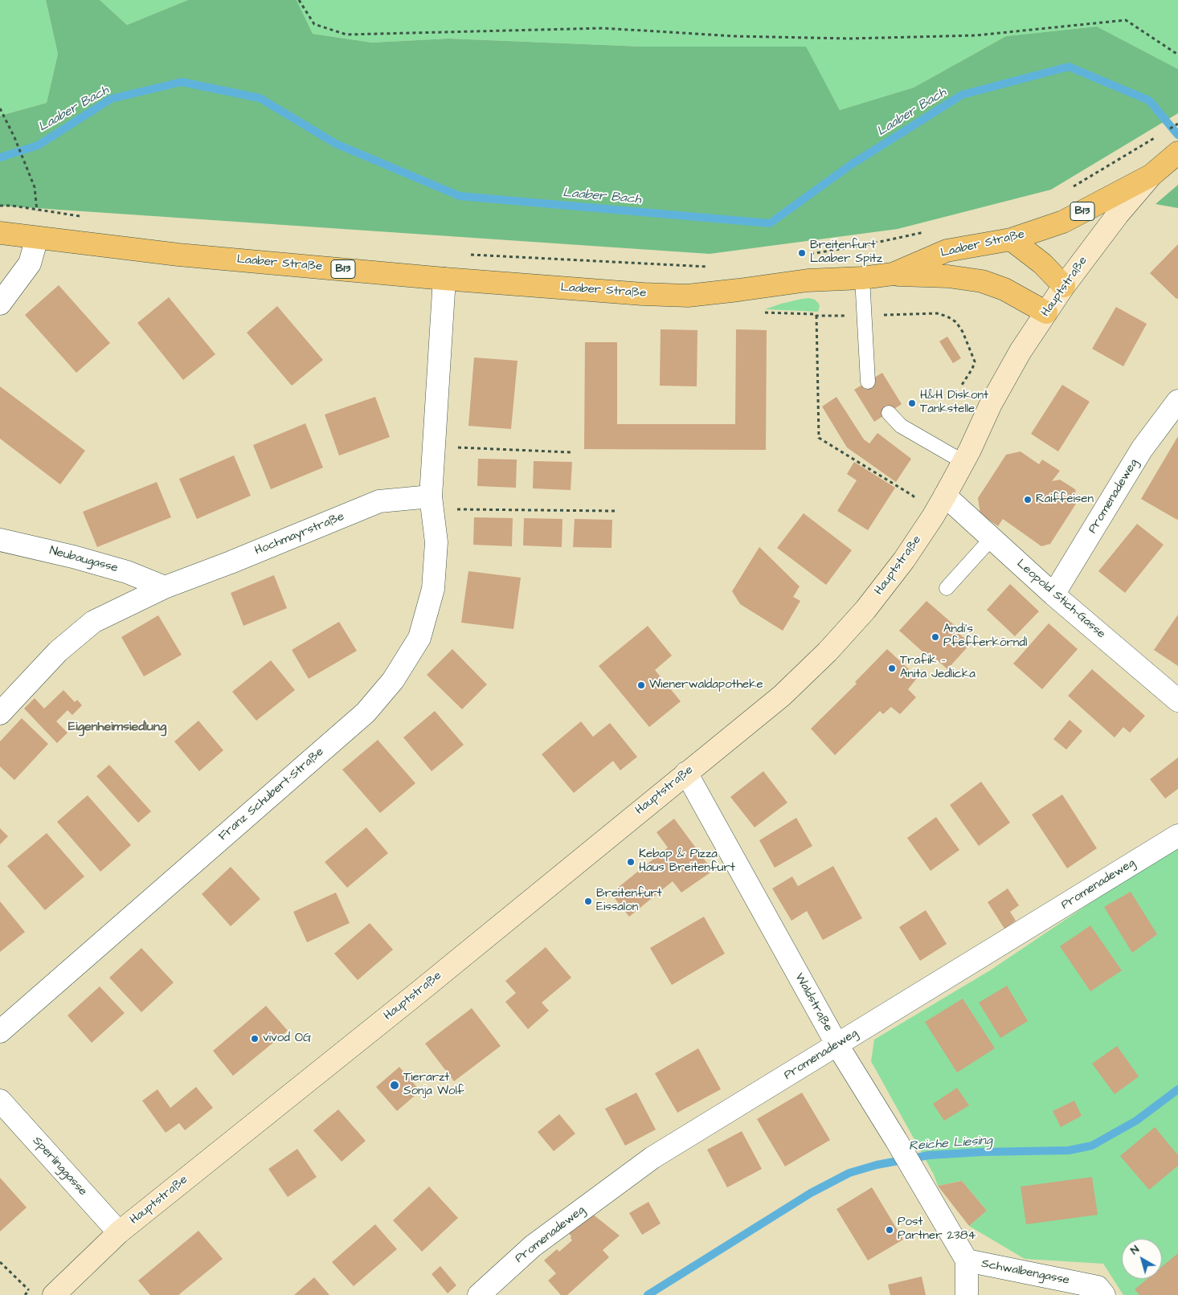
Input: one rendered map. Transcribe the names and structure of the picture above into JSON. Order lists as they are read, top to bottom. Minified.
{"streets":{"main road":["B13","Laaber Straße","Hauptstraße"],"street":["Promenadeweg","Hochmayrstraße","Neubaugasse","Leopold Stich-Gasse","Franz Schubert-Straße","Waldstraße","Sperlinggasse","Schwalbengasse"]},"crossings":[["B13","Laaber Straße"],["B13","Hauptstraße"],["Laaber Straße","Hauptstraße"],["Hauptstraße","Leopold Stich-Gasse"],["Hauptstraße","Waldstraße"],["Hauptstraße","Sperlinggasse"],["Promenadeweg","Leopold Stich-Gasse"],["Promenadeweg","Waldstraße"],["Hochmayrstraße","Neubaugasse"],["Hochmayrstraße","Franz Schubert-Straße"],["Waldstraße","Schwalbengasse"]],"districts":["Eigenheimsiedlung"],"water":["Laaber Bach","Reiche Liesing"],"places":["Breitenfurt Laaber Spitz","H&H Diskont Tankstelle","Raiffeisen","Andi's Pfefferkörndl","Trafik - Anita Jedlicka","Wienerwaldapotheke","Kebap & Pizza Haus Breitenfurt","Breitenfurt Eissalon","vivod OG","Tierarzt Sonja Wolf","Post Partner 2384"],"north":"top left"}
